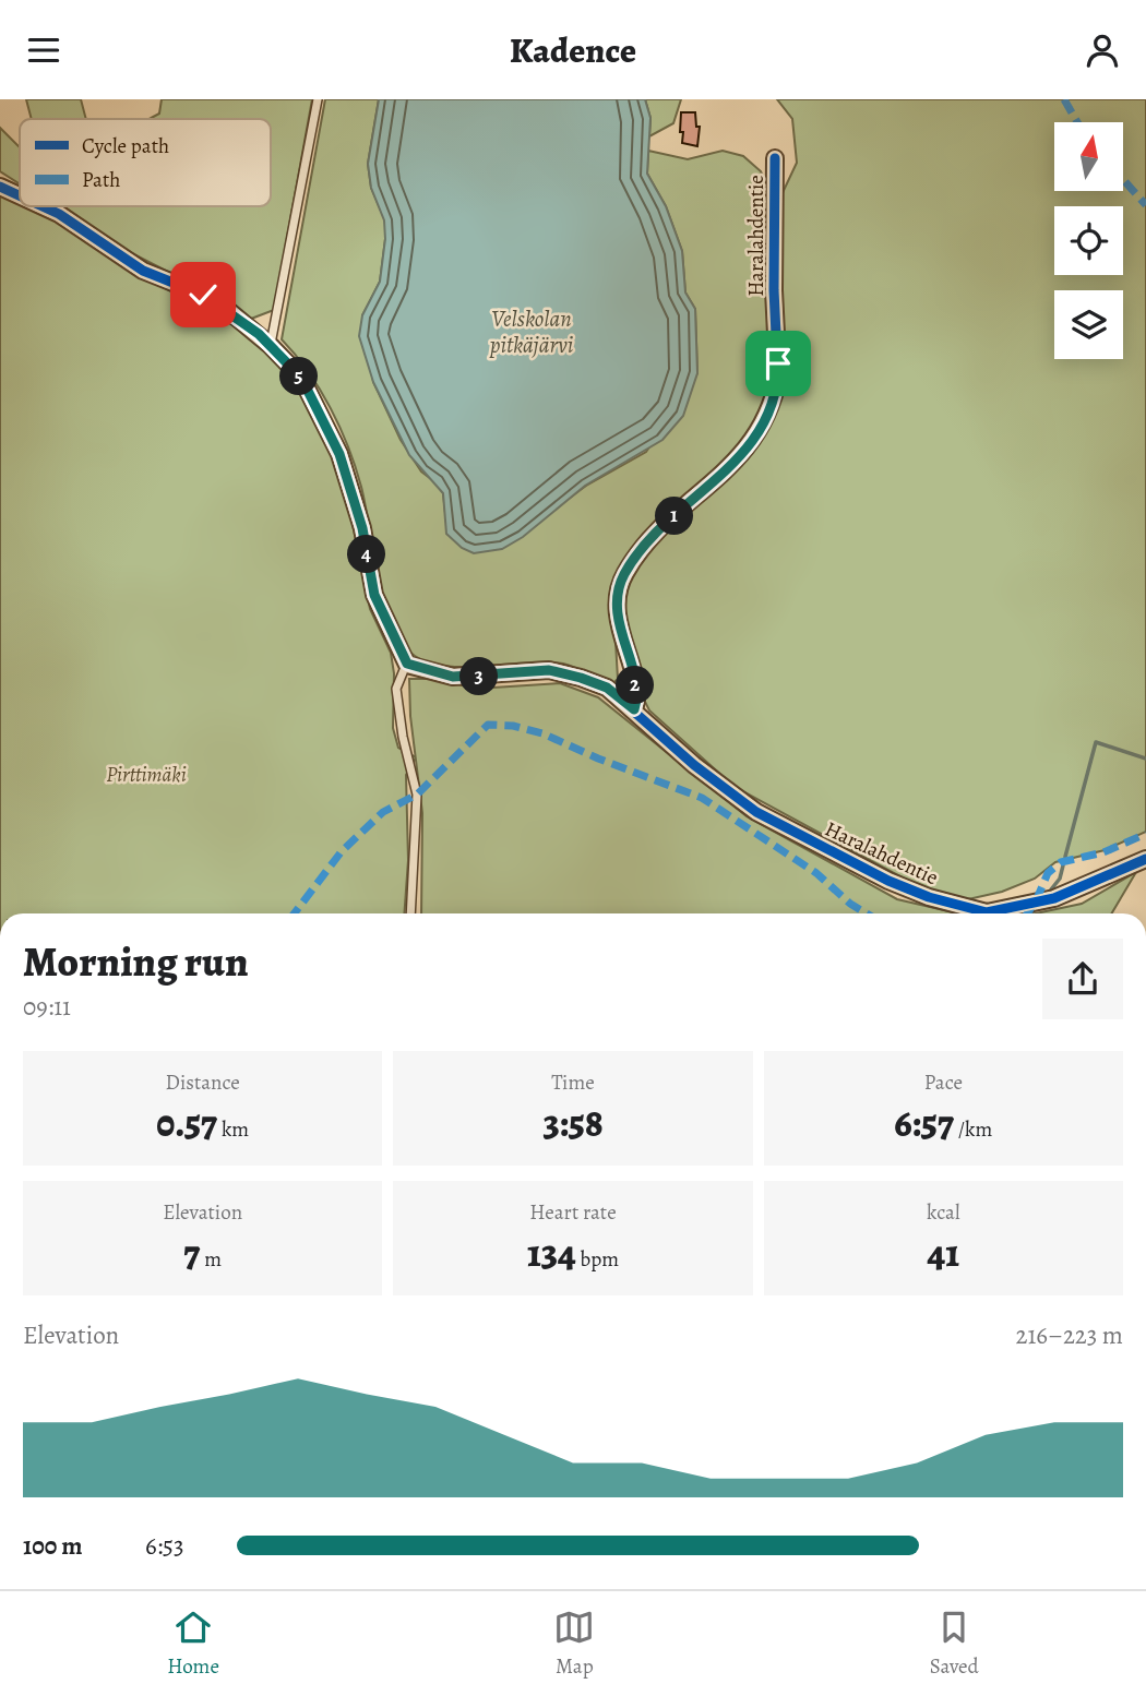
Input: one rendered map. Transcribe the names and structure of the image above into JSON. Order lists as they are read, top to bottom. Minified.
{"streets":{"street":["Haralahdentie"]},"water":["Velskolan pitkäjärvi"],"parks":["Pirttimäki"],"legend":["Cycle path","Path"],"north":"top","page":{"header":"Kadence","pins":["5","1","4","3","2"],"heading":["Morning run","09:11"],"stats":[["Distance","0.57 km"],["Time","3:58"],["Pace","6:57 /km"],["Elevation","7 m"],["Heart rate","134 bpm"],["kcal","41"]],"chart":["Elevation","216–223 m"],"list":[{"name":"100 m","note":"6:53"}],"tabs":["Home","Map","Saved"]}}
